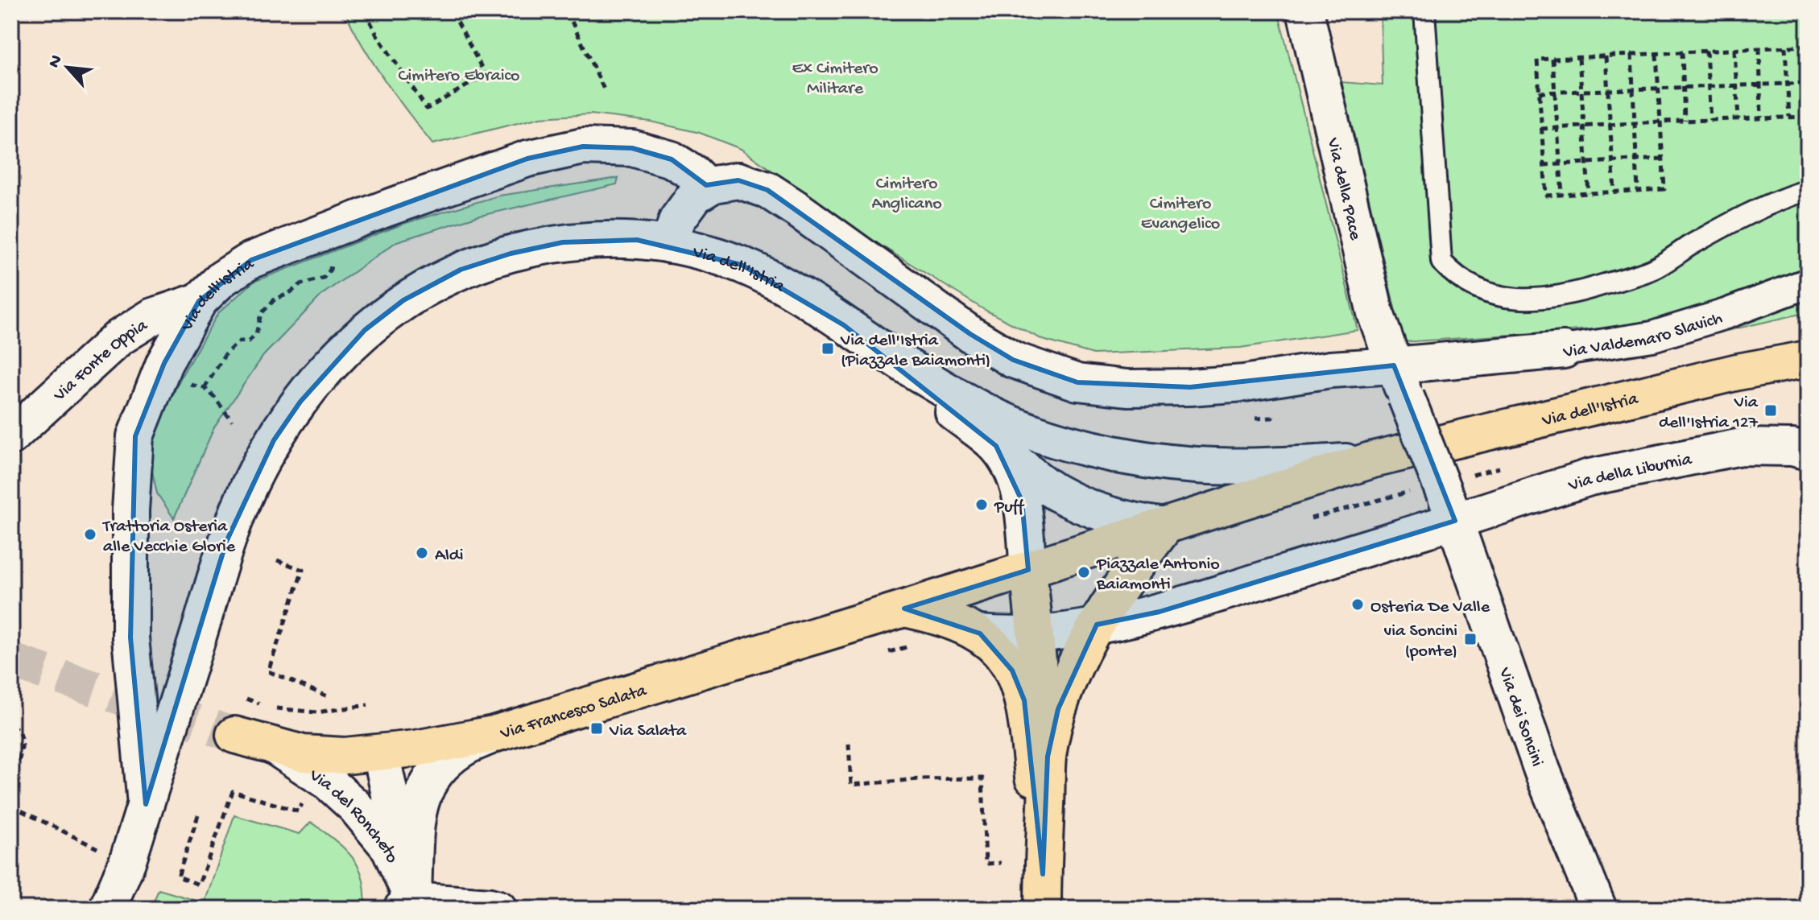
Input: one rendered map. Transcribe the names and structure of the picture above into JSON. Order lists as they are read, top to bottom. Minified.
{"streets":{"main road":["Via dell'Istria","Via Francesco Salata"],"street":["Via della Pace","Via Valdemaro Slavich","Via Fonte Oppia","Via della Liburnia","Via dei Soncini","Via del Roncheto"]},"crossings":[["Via della Pace","Via Valdemaro Slavich"],["Via della Pace","Via dei Soncini"],["Via dell'Istria","Via Valdemaro Slavich"],["Via dell'Istria","Via Fonte Oppia"],["Via della Liburnia","Via dei Soncini"],["Via Francesco Salata","Via del Roncheto"]],"parks":["Ex Cimitero Militare","Cimitero Ebraico","Cimitero Anglicano","Cimitero Evangelico"],"places":{"transit":["Via dell'Istria (Piazzale Baiamonti)","Via dell'Istria 127","via Soncini (ponte)","Via Salata"],"other":["Puff","Trattoria Osteria alle Vecchie Glorie","Aldi","Piazzale Antonio Baiamonti","Osteria De Valle"]},"north":"top left"}
